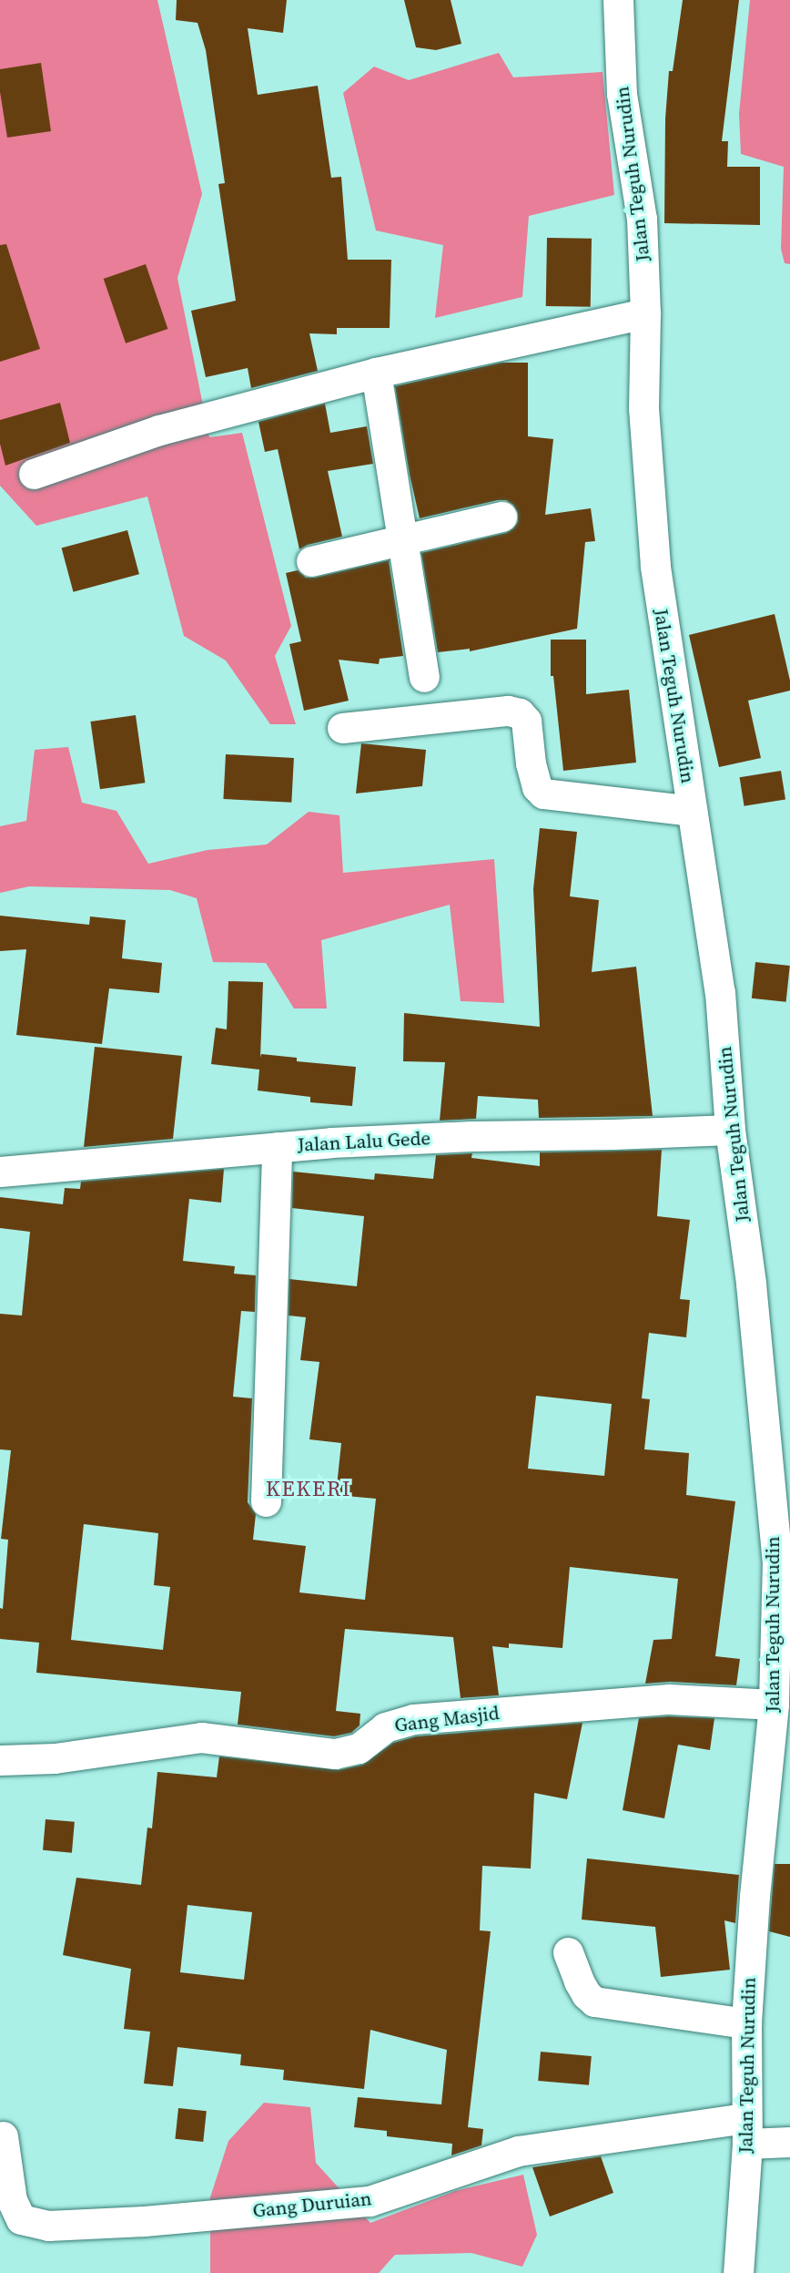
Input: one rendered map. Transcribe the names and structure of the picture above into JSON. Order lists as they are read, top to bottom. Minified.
{"streets":{"street":["Jalan Teguh Nurudin","Jalan Lalu Gede","Gang Masjid","Gang Duruian"]},"crossings":[["Jalan Teguh Nurudin","Jalan Lalu Gede"],["Jalan Teguh Nurudin","Gang Masjid"],["Jalan Teguh Nurudin","Gang Duruian"]],"districts":["KEKERI"]}
